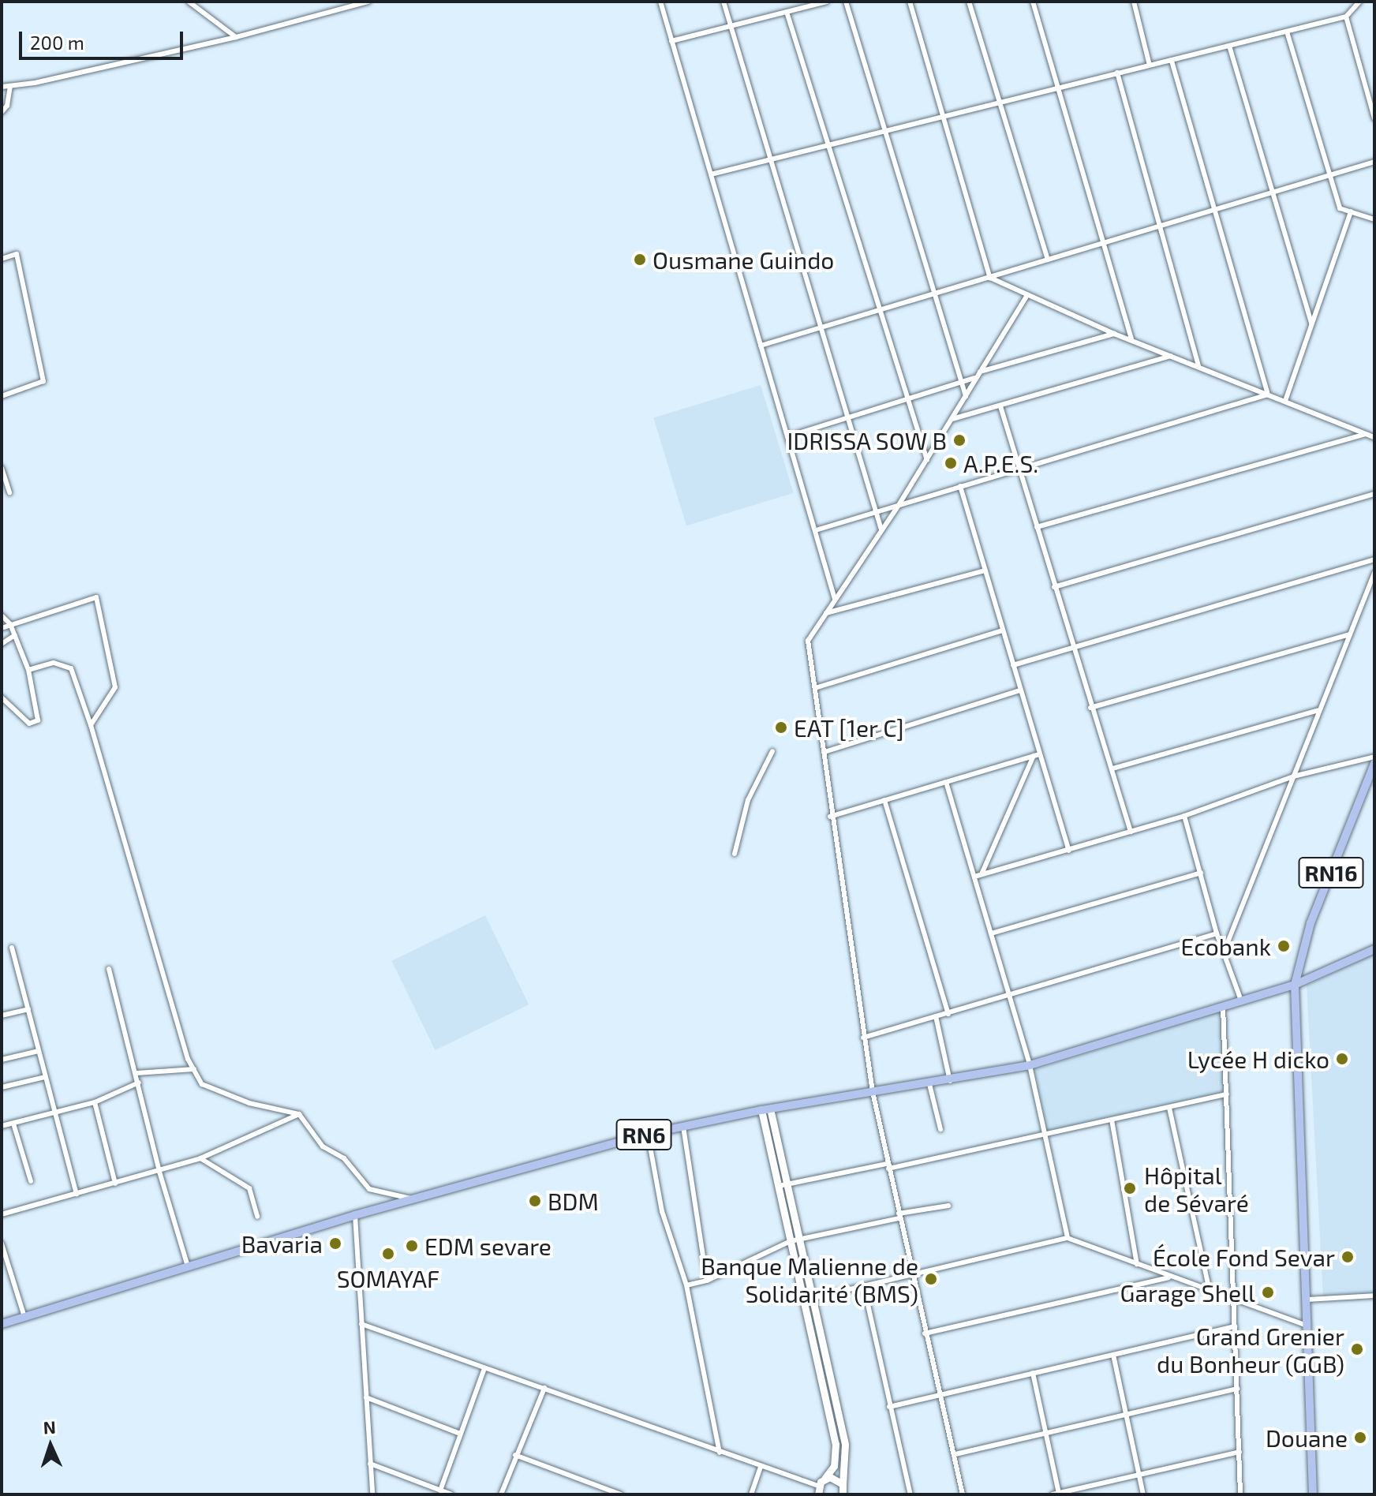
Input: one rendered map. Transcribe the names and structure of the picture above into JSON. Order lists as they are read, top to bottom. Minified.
{"streets":{"main road":["RN16","RN6"]},"crossings":[["RN16","RN6"]],"places":["Ousmane Guindo","IDRISSA SOW B","A.P.E.S.","EAT [1er C]","Ecobank","Lycée H dicko","Hôpital de Sévaré","BDM","Bavaria","EDM sevare","SOMAYAF","École Fond Sevar","Banque Malienne de Solidarité (BMS)","Garage Shell","Grand Grenier du Bonheur (GGB)","Douane"],"scale_bar":"200 m","north":"top"}
